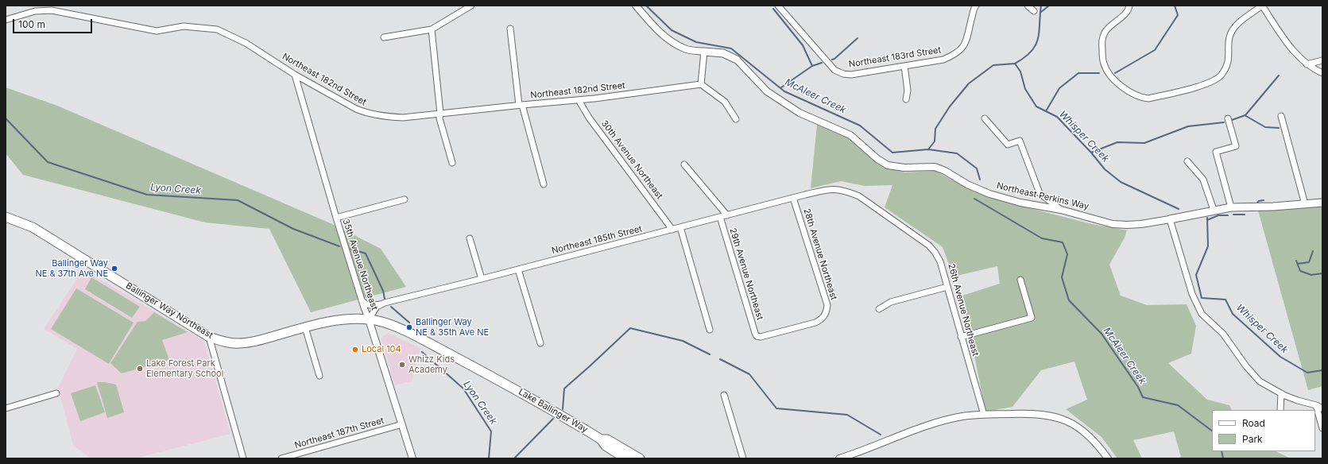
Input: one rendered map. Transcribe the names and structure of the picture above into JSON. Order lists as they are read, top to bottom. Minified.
{"streets":{"main road":["Northeast Perkins Way","Ballinger Way Northeast","Lake Ballinger Way"],"street":["Northeast 183rd Street","Northeast 182nd Street","30th Avenue Northeast","Northeast 185th Street","28th Avenue Northeast","35th Avenue Northeast","29th Avenue Northeast","26th Avenue Northeast","Northeast 187th Street"]},"crossings":[["Northeast 182nd Street","30th Avenue Northeast"],["Northeast 182nd Street","35th Avenue Northeast"],["30th Avenue Northeast","Northeast 185th Street"],["Northeast 185th Street","28th Avenue Northeast"],["Northeast 185th Street","35th Avenue Northeast"],["Northeast 185th Street","29th Avenue Northeast"],["Northeast 185th Street","26th Avenue Northeast"],["28th Avenue Northeast","29th Avenue Northeast"],["35th Avenue Northeast","Ballinger Way Northeast"],["35th Avenue Northeast","Northeast 187th Street"],["Ballinger Way Northeast","Lake Ballinger Way"]],"water":["McAleer Creek","Whisper Creek","Lyon Creek"],"places":["Ballinger Way NE & 37th Ave NE","Ballinger Way NE & 35th Ave NE","Local 104","Whizz Kids Academy","Lake Forest Park Elementary School"],"legend":["Road","Park"],"scale_bar":"100 m"}
